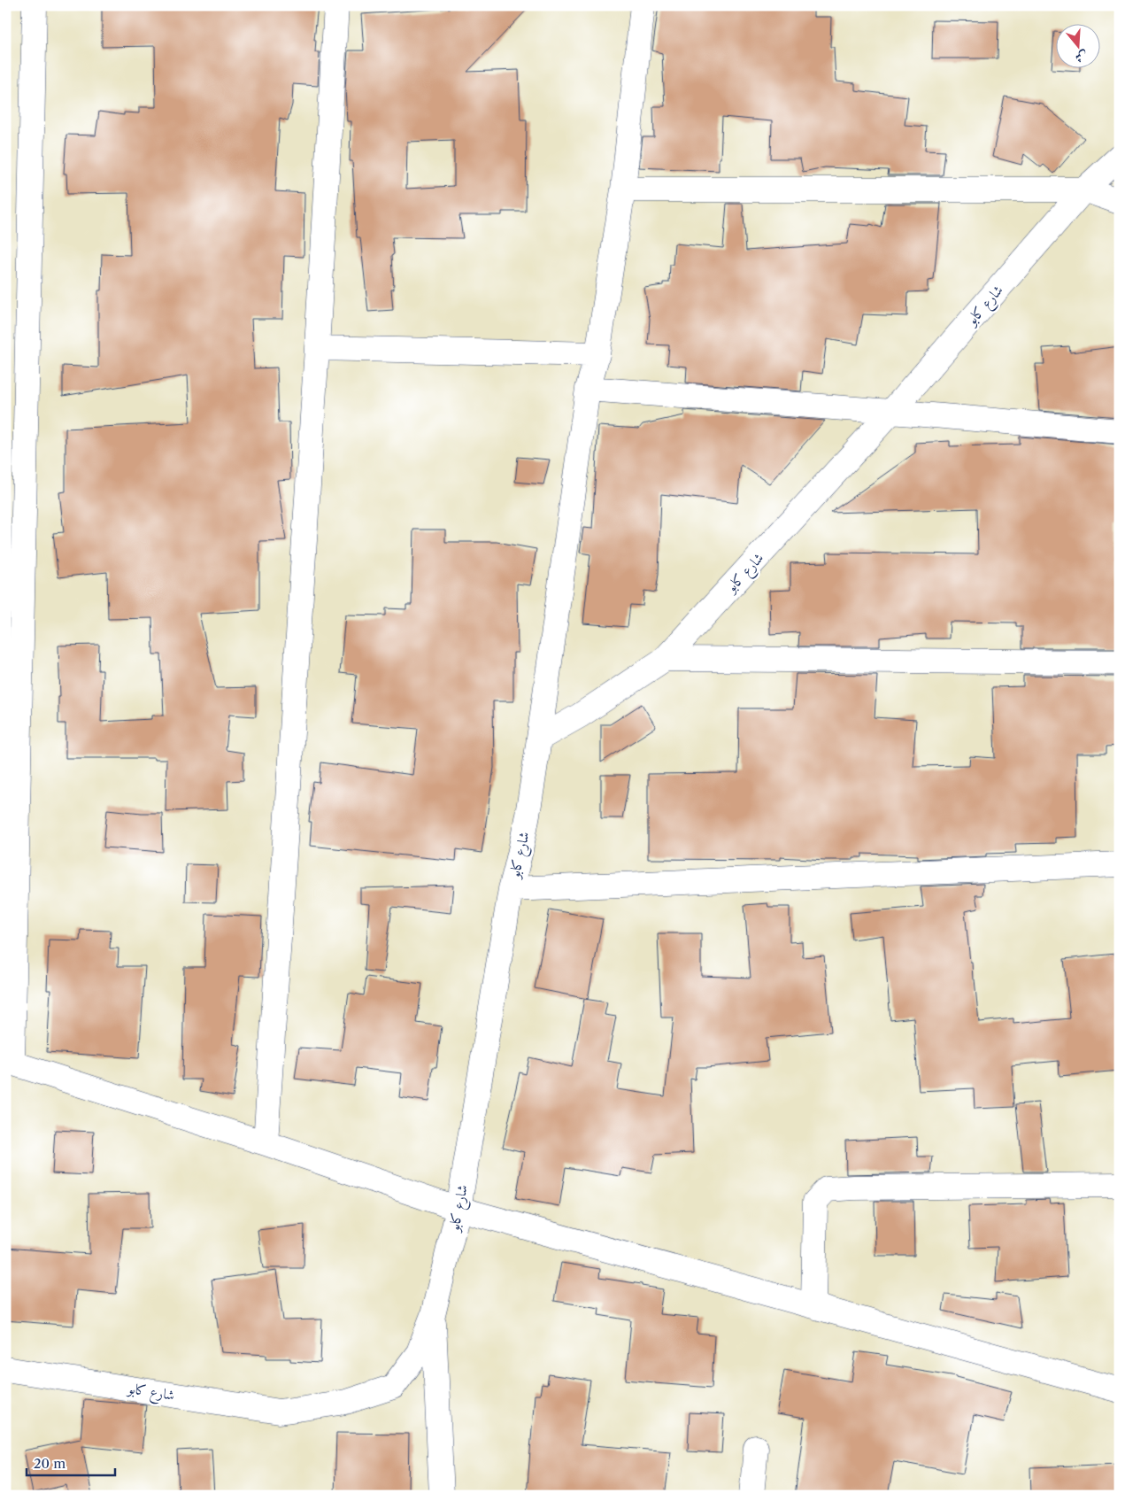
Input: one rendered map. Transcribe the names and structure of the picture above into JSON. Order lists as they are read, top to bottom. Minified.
{"streets":{"street":["شارع كابو"]},"scale_bar":"20 m","north":"bottom"}
